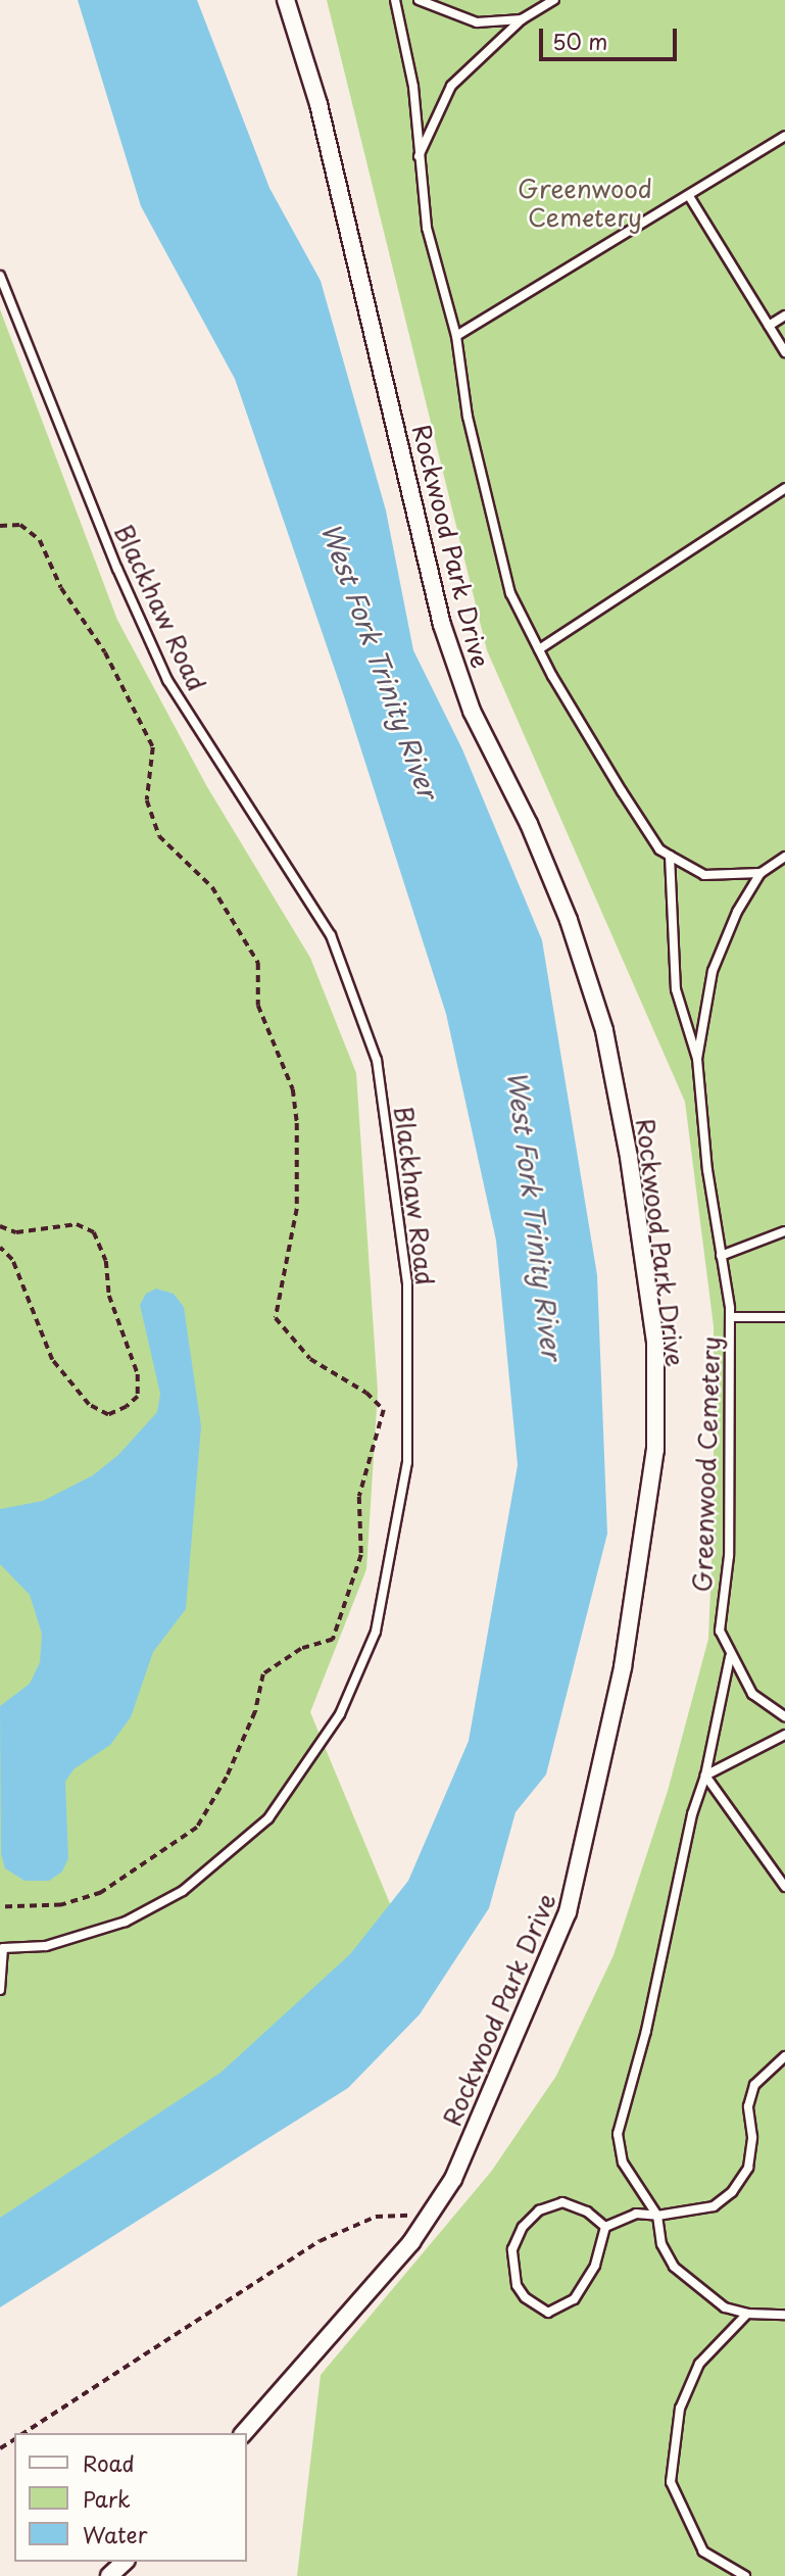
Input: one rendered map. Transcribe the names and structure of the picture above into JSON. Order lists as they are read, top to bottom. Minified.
{"streets":{"street":["Rockwood Park Drive"],"lane":["Blackhaw Road","Greenwood Cemetery"]},"water":["West Fork Trinity River"],"parks":["Greenwood Cemetery"],"legend":["Road","Park","Water"],"scale_bar":"50 m"}
